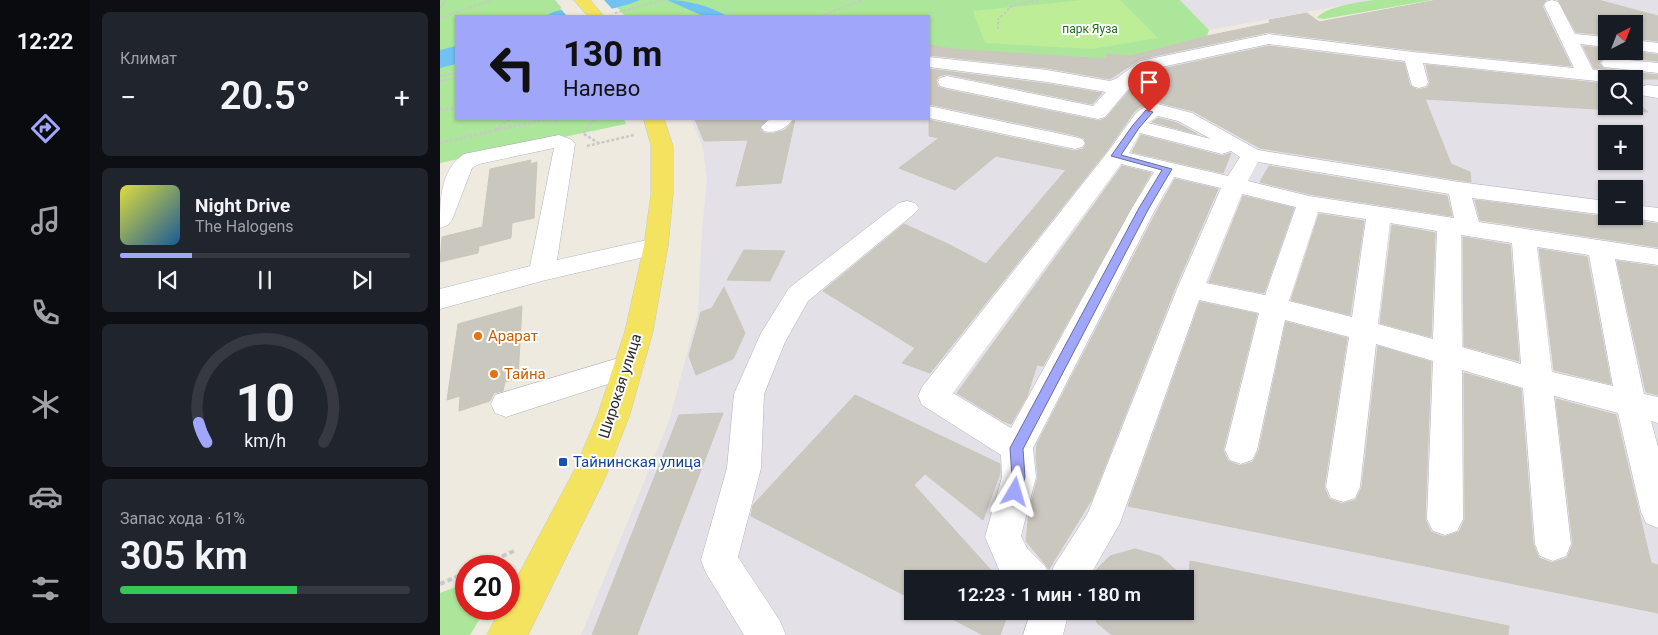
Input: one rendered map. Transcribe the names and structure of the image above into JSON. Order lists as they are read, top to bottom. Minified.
{"streets":{"main road":["Широкая улица"]},"parks":["парк Яуза"],"places":{"other":["Арарат","Тайна"],"transit":["Тайнинская улица"]},"north":"top right","page":{"tabs":"12:22","tile":["Климат",["Запас хода · 61%","305 km"]],"map_buttons":["+","−"],"turn":["130 m","Налево"],"heat":["−","20.5°","+"],"song":["Night Drive","The Halogens"],"limit":"20","trip":"12:23 · 1 мин · 180 m","gauge":["10","km/h"]}}
